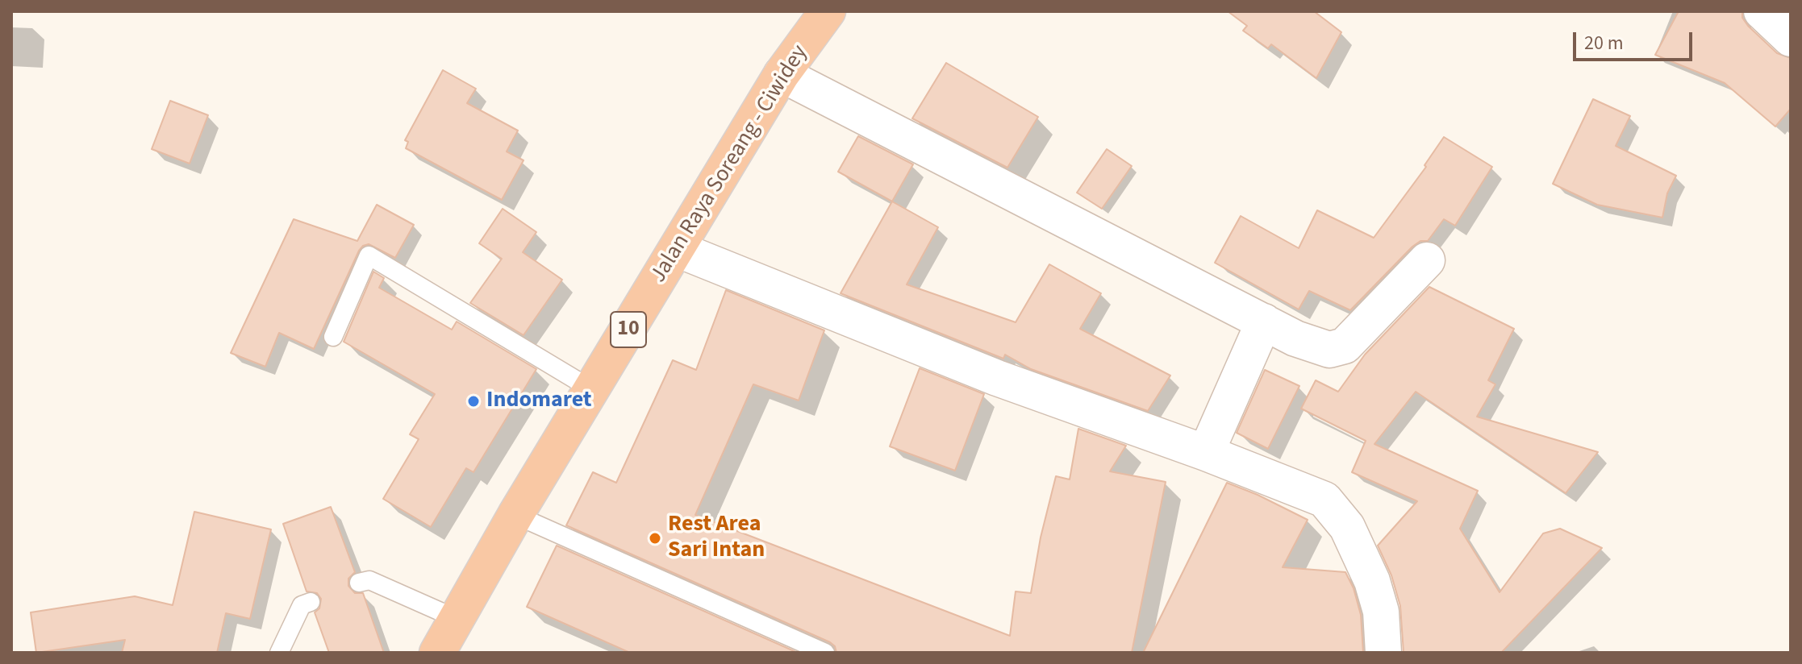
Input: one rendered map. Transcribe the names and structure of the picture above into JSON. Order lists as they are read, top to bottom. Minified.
{"streets":{"highway":["Jalan Raya Soreang - Ciwidey","10"]},"places":["Indomaret","Rest Area Sari Intan"],"scale_bar":"20 m"}
